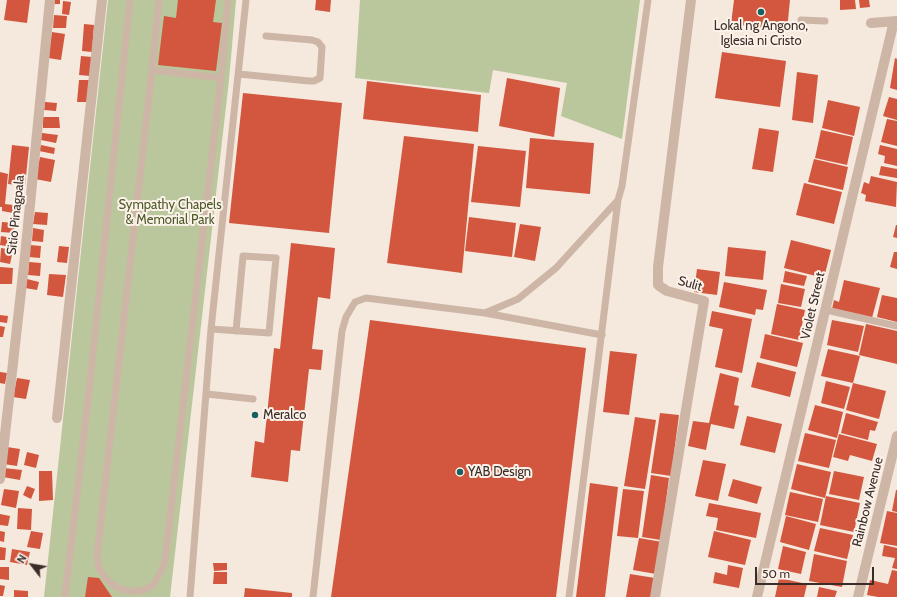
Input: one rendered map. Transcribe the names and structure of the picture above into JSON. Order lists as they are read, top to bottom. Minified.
{"streets":{"street":["Sitio Pinagpala","Sulit","Violet Street","Rainbow Avenue"]},"parks":["Sympathy Chapels & Memorial Park"],"places":["Lokal ng Angono, Iglesia ni Cristo","Meralco","YAB Design"],"scale_bar":"50 m","north":"top left"}
